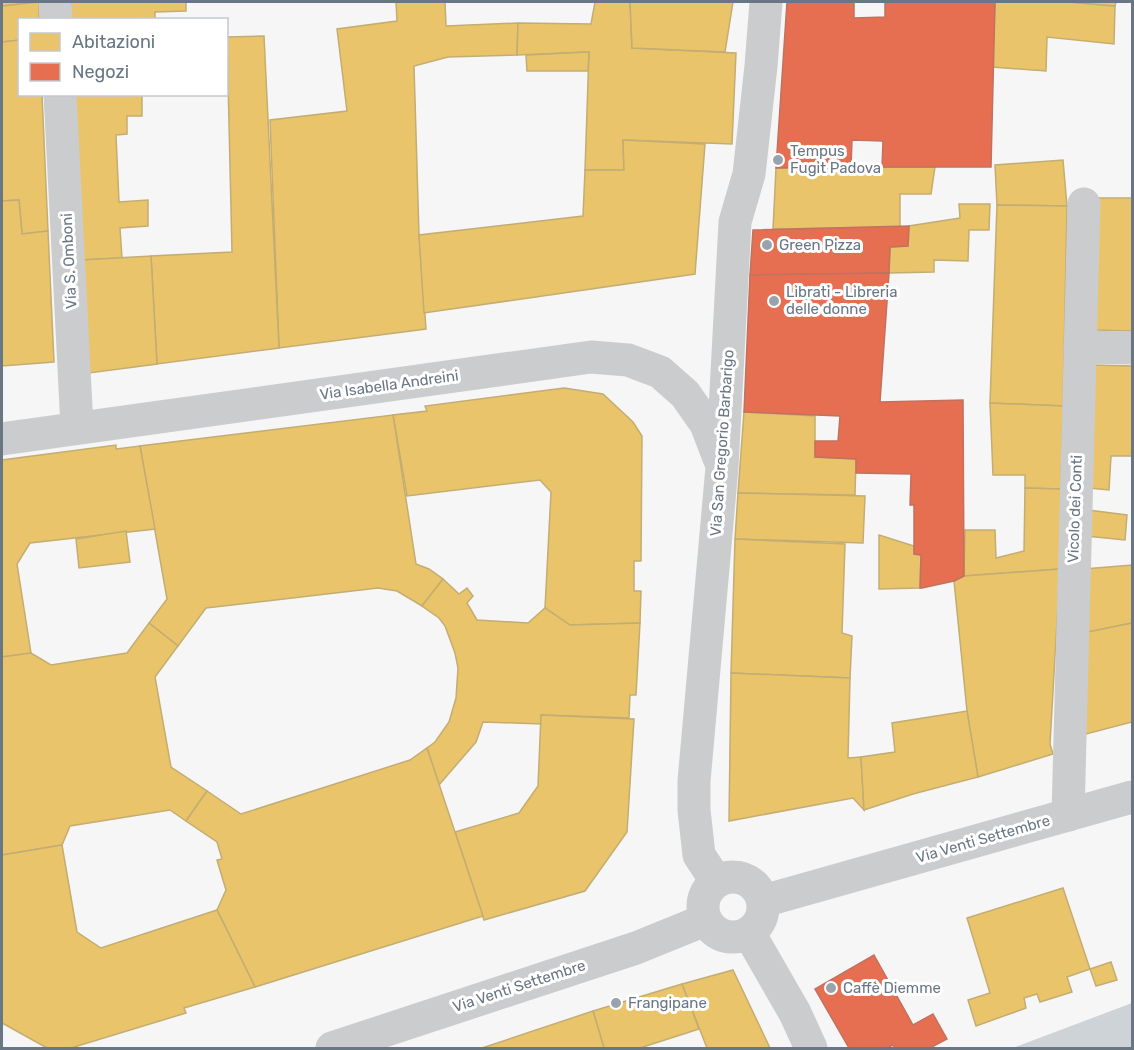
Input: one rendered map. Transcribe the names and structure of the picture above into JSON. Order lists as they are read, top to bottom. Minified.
{"streets":{"street":["Via S. Omboni","Via Isabella Andreini","Via San Gregorio Barbarigo","Vicolo dei Conti","Via Venti Settembre"]},"crossings":[["Via S. Omboni","Via Isabella Andreini"],["Via Isabella Andreini","Via San Gregorio Barbarigo"],["Via San Gregorio Barbarigo","Via Venti Settembre"],["Vicolo dei Conti","Via Venti Settembre"]],"places":["Tempus Fugit Padova","Green Pizza","Librati - Libreria delle donne","Caffè Diemme","Frangipane"],"legend":["Abitazioni","Negozi"]}
